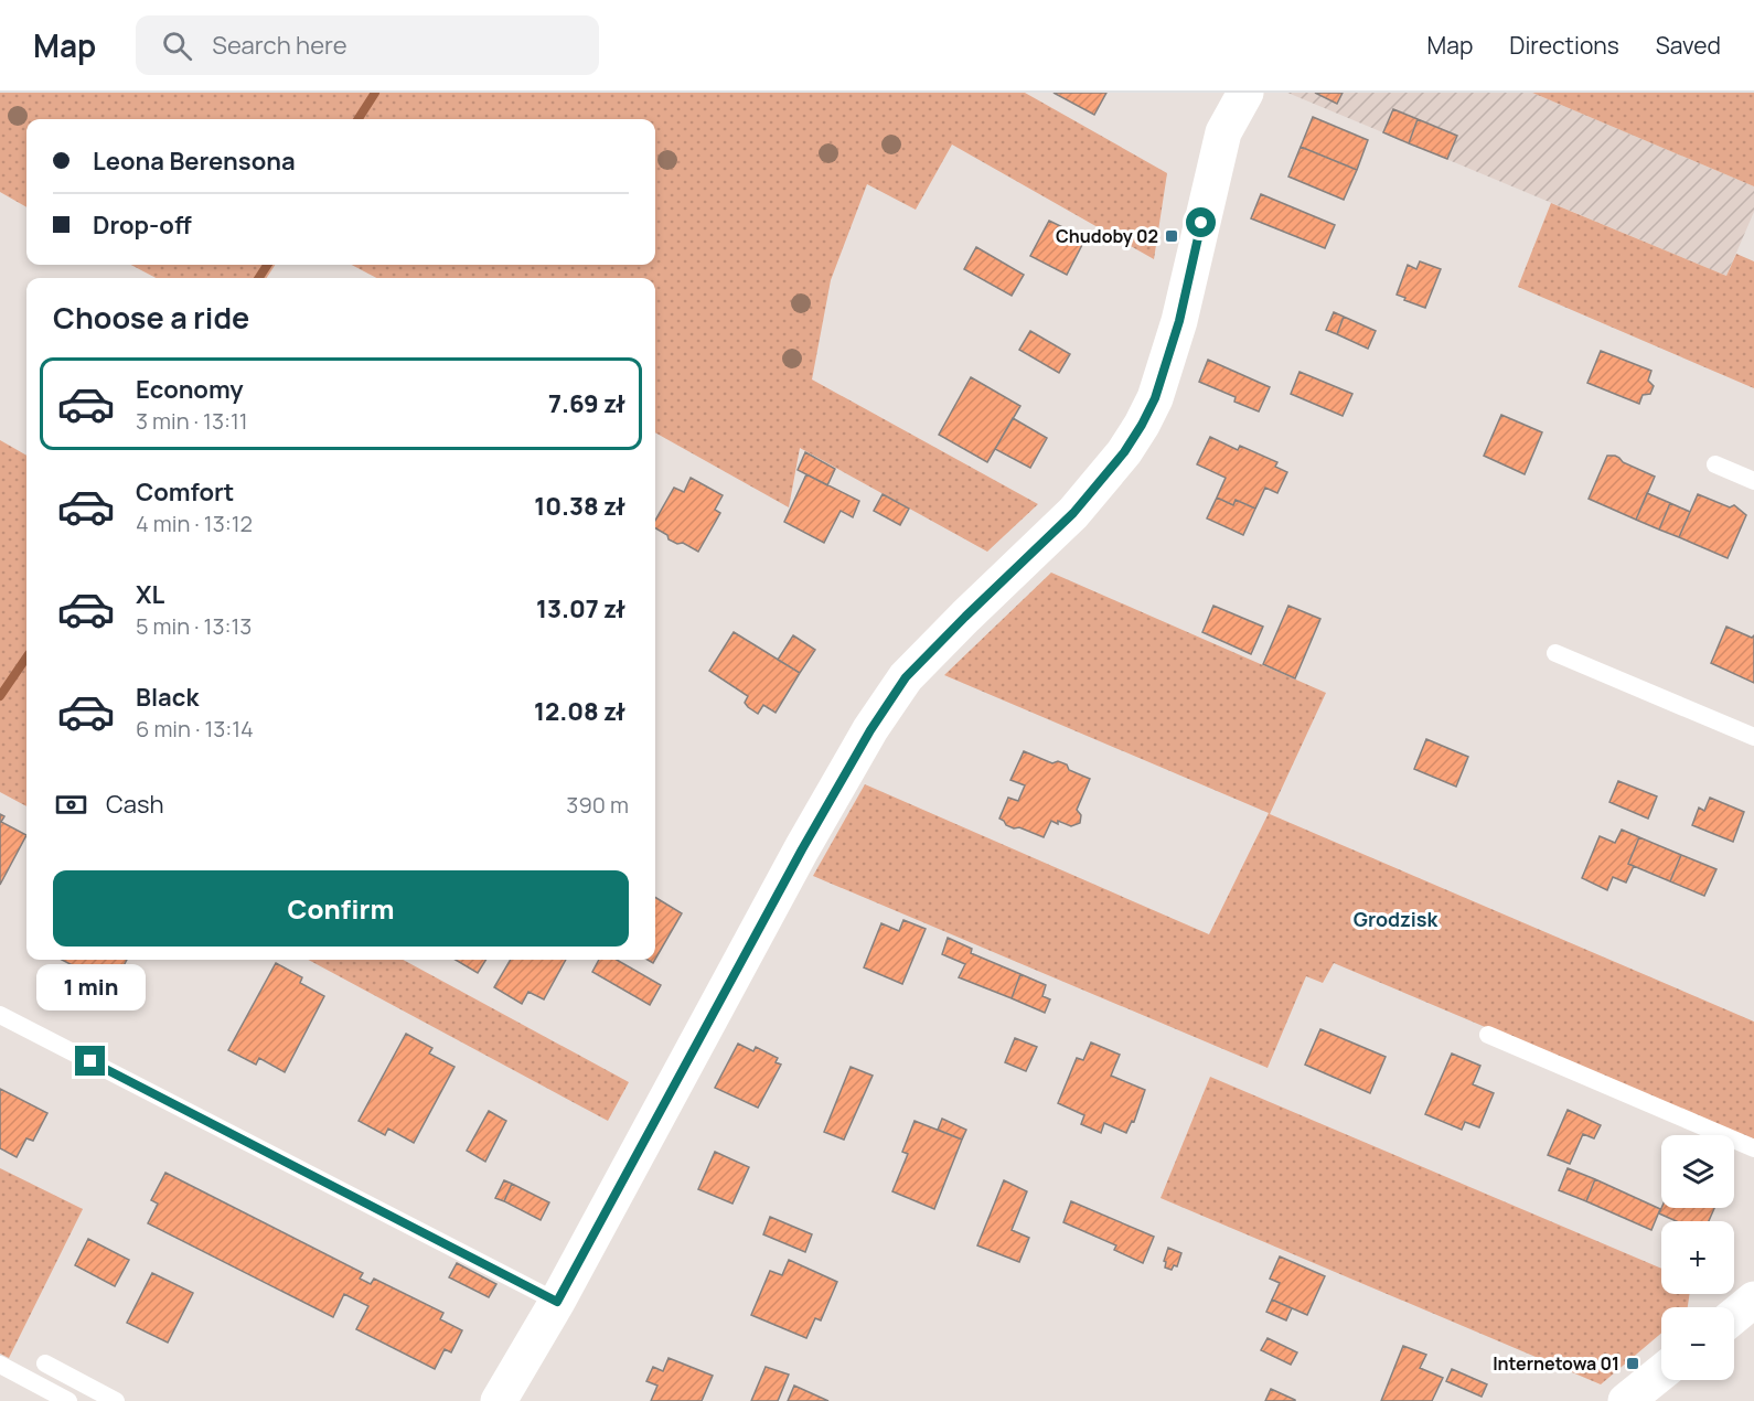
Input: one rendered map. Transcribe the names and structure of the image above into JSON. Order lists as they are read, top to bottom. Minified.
{"districts":["Grodzisk"],"places":{"transit":["Chudoby 02","Internetowa 01"]},"page":{"header":"Map","search":"Search here","nav":["Map","Directions","Saved"],"banner":["Leona Berensona","Drop-off"],"heading":"Choose a ride","list":[{"name":"Economy","note":"3 min · 13:11","value":"7.69 zł"},{"name":"Comfort","note":"4 min · 13:12","value":"10.38 zł"},{"name":"XL","note":"5 min · 13:13","value":"13.07 zł"},{"name":"Black","note":"6 min · 13:14","value":"12.08 zł"}],"pay":["Cash","390 m"],"buttons":"Confirm","bubble":"1 min","map_buttons":["+","−"]}}
